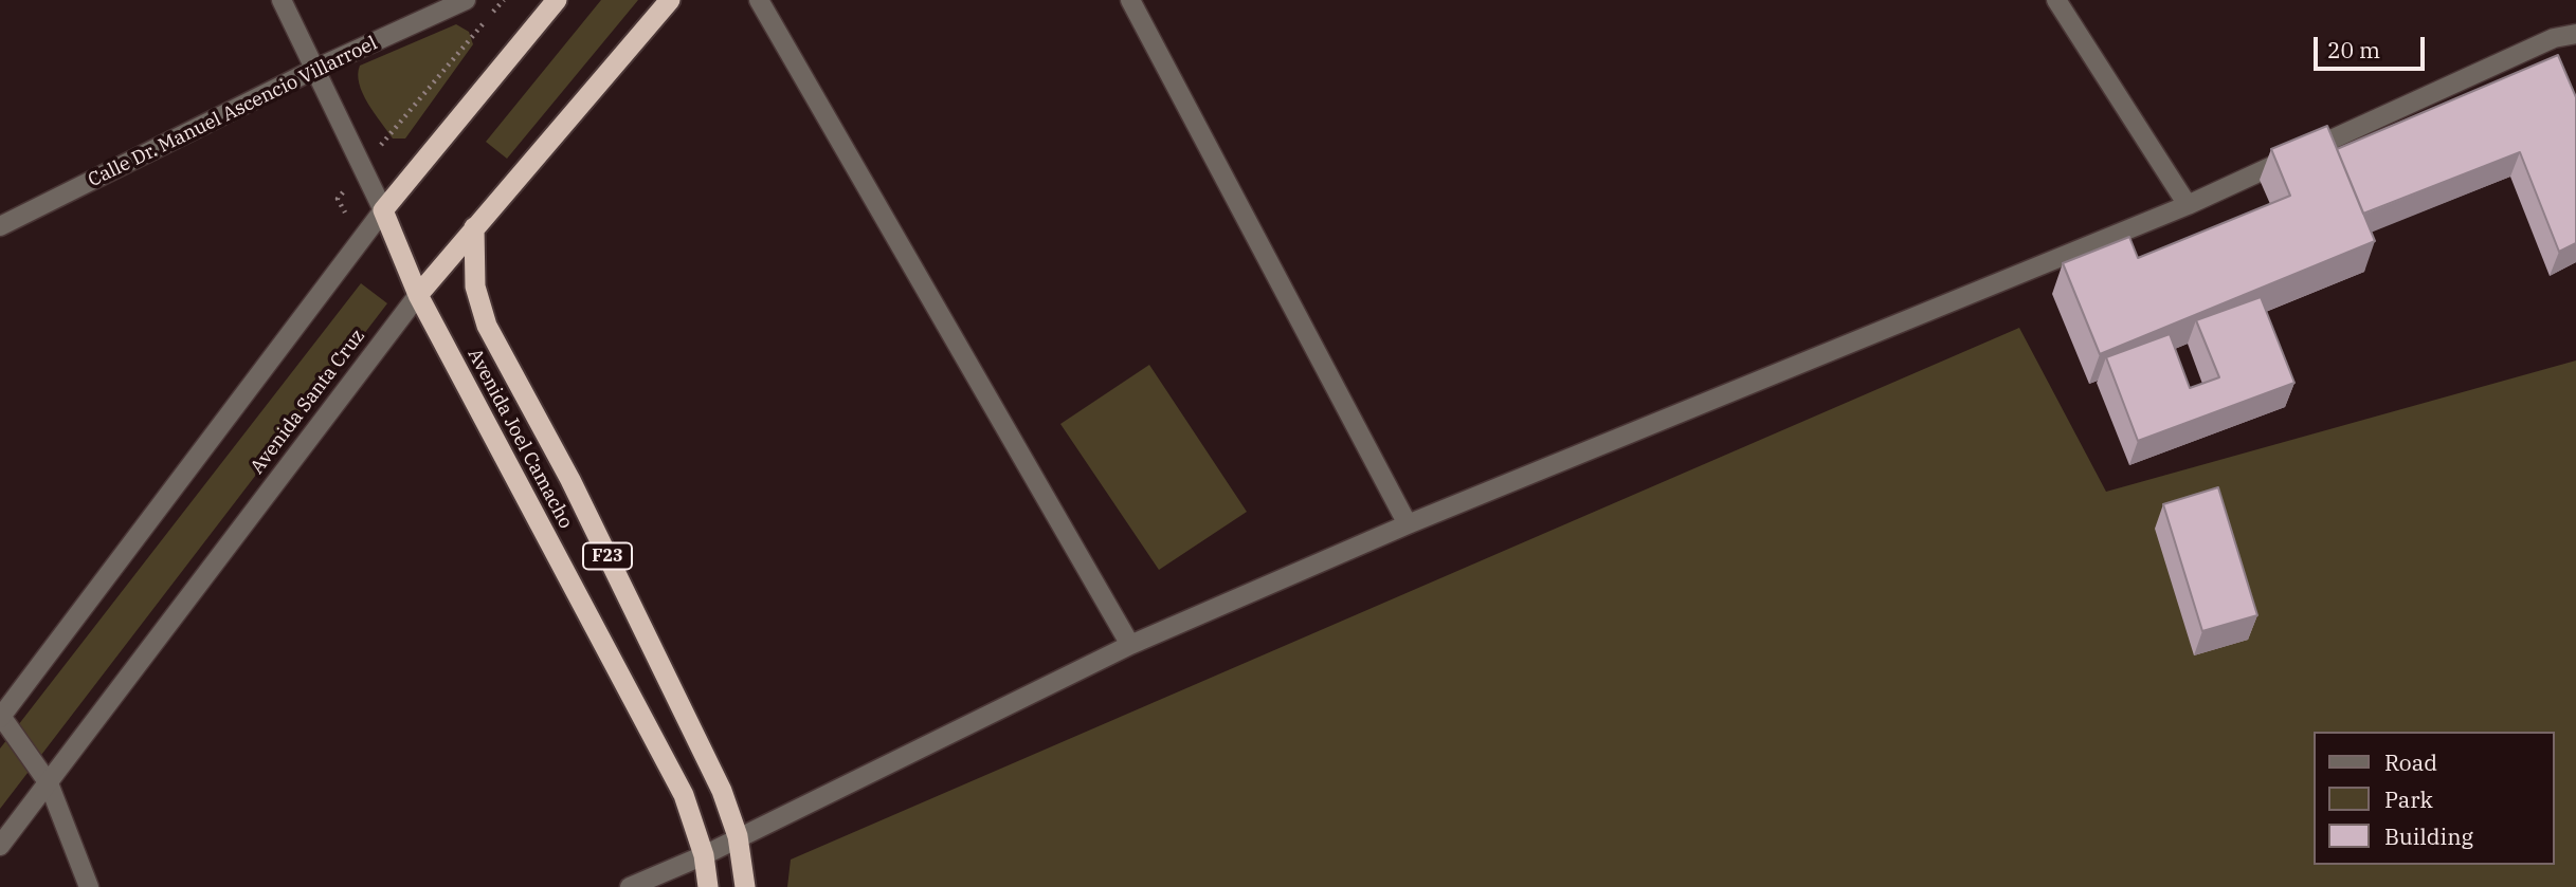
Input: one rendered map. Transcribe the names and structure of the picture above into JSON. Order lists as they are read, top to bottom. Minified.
{"streets":{"highway":["Avenida Santa Cruz","Avenida Joel Camacho","F23"],"street":["Calle Dr. Manuel Ascencio Villarroel"]},"crossings":[["Avenida Santa Cruz","Avenida Joel Camacho"]],"legend":["Road","Park","Building"],"scale_bar":"20 m"}
